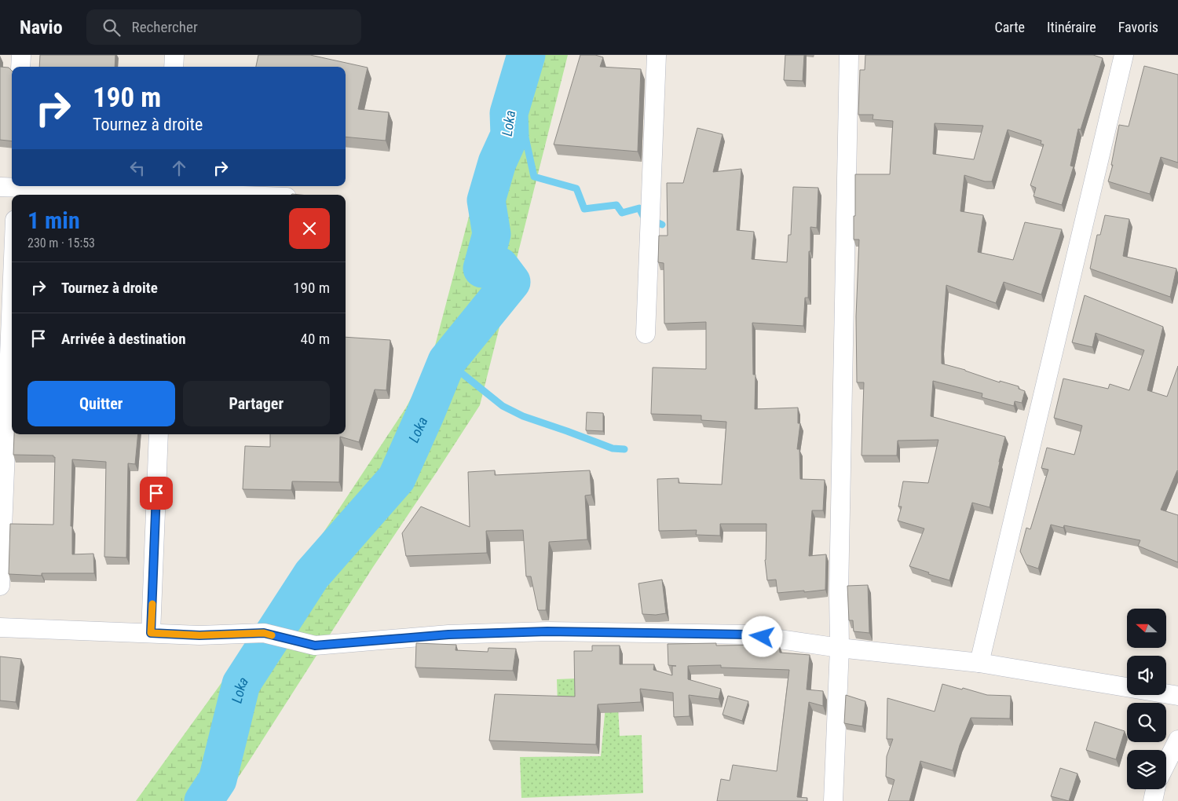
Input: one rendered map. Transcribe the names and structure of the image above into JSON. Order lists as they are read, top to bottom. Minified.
{"water":["Loka"],"north":"left","page":{"header":"Navio","search":"Rechercher","nav":["Carte","Itinéraire","Favoris"],"turn":["190 m","Tournez à droite"],"heading":["1 min","230 m · 15:53"],"list":[{"name":"Tournez à droite","value":"190 m"},{"name":"Arrivée à destination","value":"40 m"}],"buttons":["Quitter","Partager"]}}
